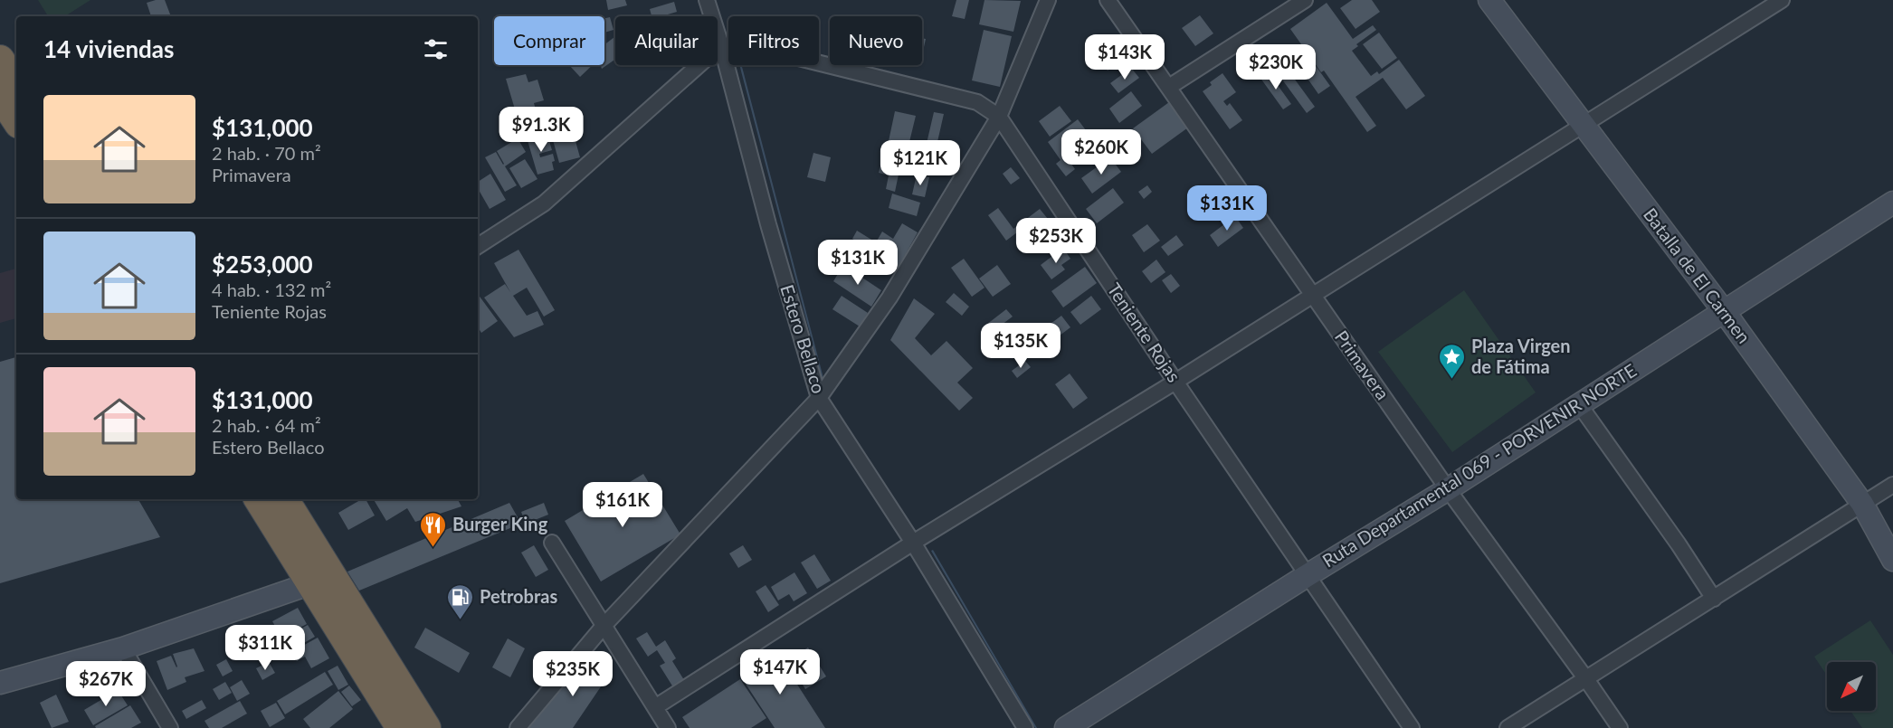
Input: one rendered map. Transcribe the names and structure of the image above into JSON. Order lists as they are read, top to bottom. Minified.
{"streets":{"street":["Batalla de El Carmen","Teniente Rojas","Estero Bellaco","Primavera","Ruta Departamental 069 - PORVENIR NORTE"]},"crossings":[["Batalla de El Carmen","Ruta Departamental 069 - PORVENIR NORTE"],["Teniente Rojas","Estero Bellaco"],["Teniente Rojas","Ruta Departamental 069 - PORVENIR NORTE"],["Primavera","Ruta Departamental 069 - PORVENIR NORTE"]],"places":{"place":["Plaza Virgen de Fátima"],"restaurant":["Burger King"],"fuel station":["Petrobras"]},"north":"bottom left","page":{"chip":["Comprar","Alquilar","Filtros","Nuevo"],"heading":"14 viviendas","price":["$143K","$230K","$91.3K","$260K","$121K","$131K","$253K","$131K","$135K","$161K","$311K","$147K","$235K","$267K"],"list":[{"name":"$131,000","note":"2 hab. · 70 m² · Primavera"},{"name":"$253,000","note":"4 hab. · 132 m² · Teniente Rojas"},{"name":"$131,000","note":"2 hab. · 64 m² · Estero Bellaco"}]}}
